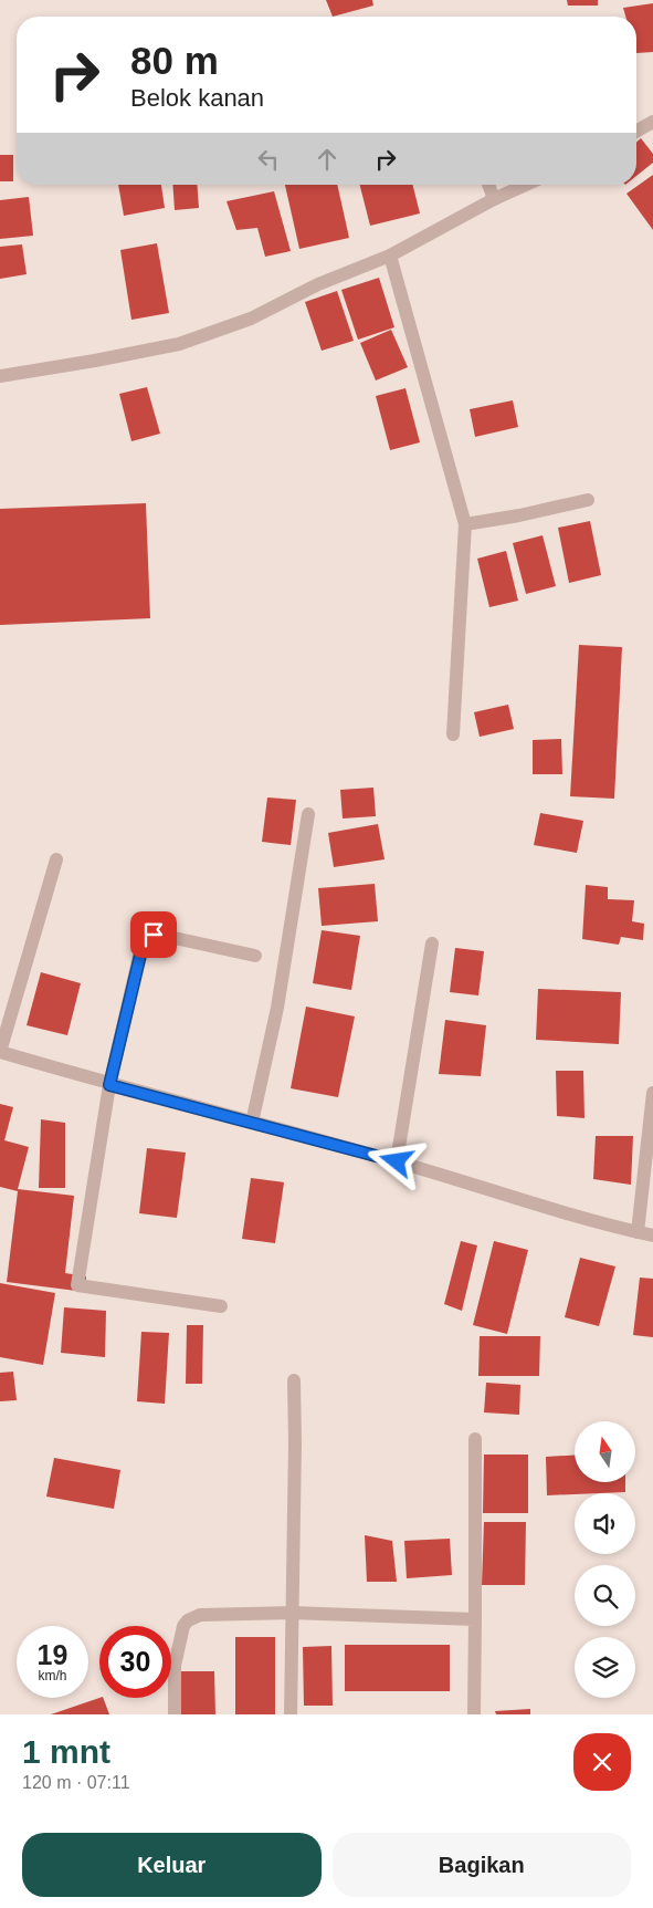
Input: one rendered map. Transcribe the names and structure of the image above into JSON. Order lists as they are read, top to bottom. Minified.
{"north":"top","page":{"turn":["80 m","Belok kanan"],"speed":"19 km/h","limit":"30","heading":["1 mnt","120 m · 07:11"],"buttons":["Keluar","Bagikan"]}}
